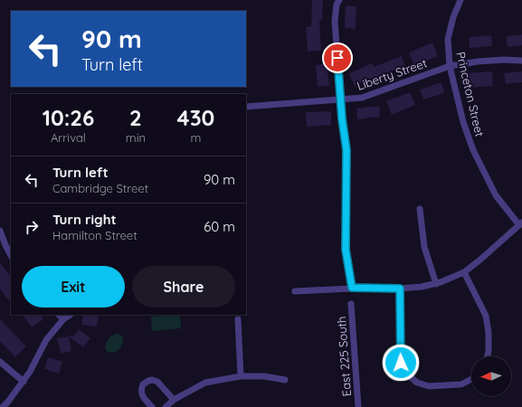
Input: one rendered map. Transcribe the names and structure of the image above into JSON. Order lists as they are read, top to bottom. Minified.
{"streets":{"street":["Liberty Street","Princeton Street","East 225 South"]},"crossings":[["Liberty Street","Princeton Street"]],"north":"left","page":{"turn":["90 m","Turn left"],"eta":["10:26","Arrival","2","min","430","m"],"list":[{"name":"Turn left","note":"Cambridge Street","value":"90 m"},{"name":"Turn right","note":"Hamilton Street","value":"60 m"}],"buttons":["Exit","Share"]}}
